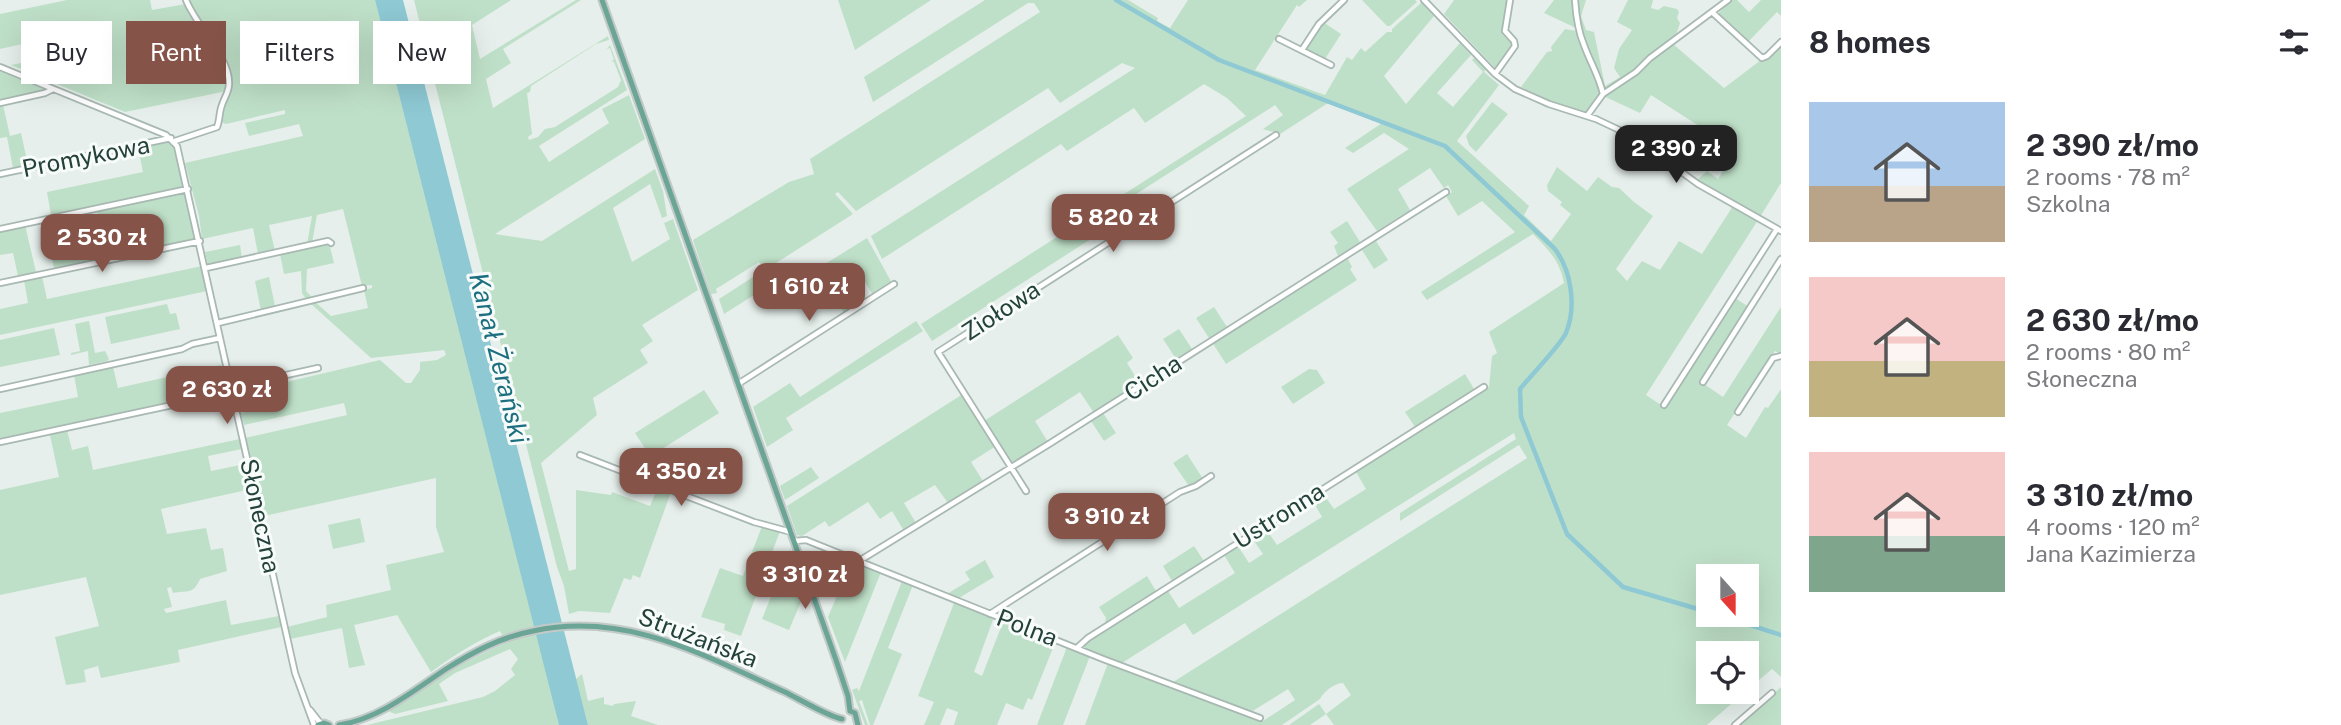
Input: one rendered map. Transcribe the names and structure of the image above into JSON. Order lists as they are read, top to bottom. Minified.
{"streets":{"main road":["Strużańska"],"street":["Promykowa","Ziołowa","Cicha","Słoneczna","Ustronna","Polna"]},"crossings":[["Promykowa","Słoneczna"],["Ziołowa","Cicha"],["Cicha","Polna"],["Ustronna","Polna"]],"water":["Kanał Żerański"],"north":"bottom","page":{"heading":"8 homes","chip":["Buy","Rent","Filters","New"],"list":[{"name":"2 390 zł/mo","note":"2 rooms · 78 m² · Szkolna"},{"name":"2 630 zł/mo","note":"2 rooms · 80 m² · Słoneczna"},{"name":"3 310 zł/mo","note":"4 rooms · 120 m² · Jana Kazimierza"}],"price":["2 390 zł","5 820 zł","2 530 zł","1 610 zł","2 630 zł","4 350 zł","3 910 zł","3 310 zł"]}}
